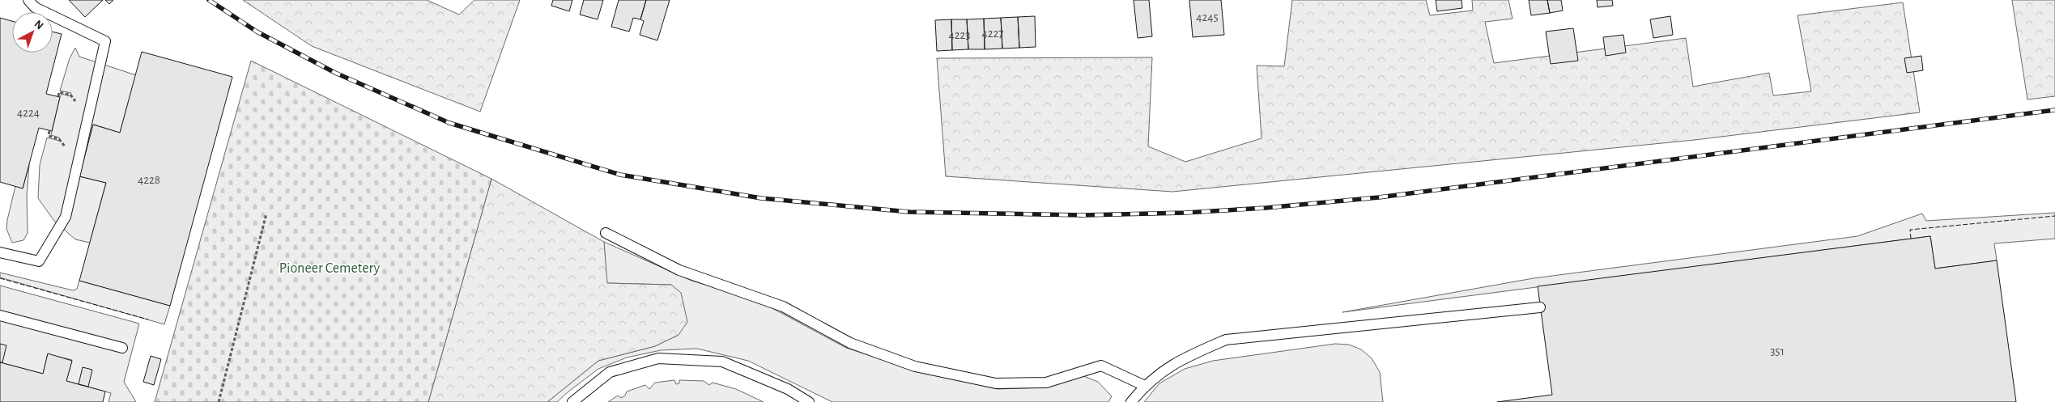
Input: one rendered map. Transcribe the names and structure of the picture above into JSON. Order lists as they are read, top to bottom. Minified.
{"parks":["Pioneer Cemetery"],"house_numbers":["4245","4227","4223","4224","4228","351"],"north":"top right"}
